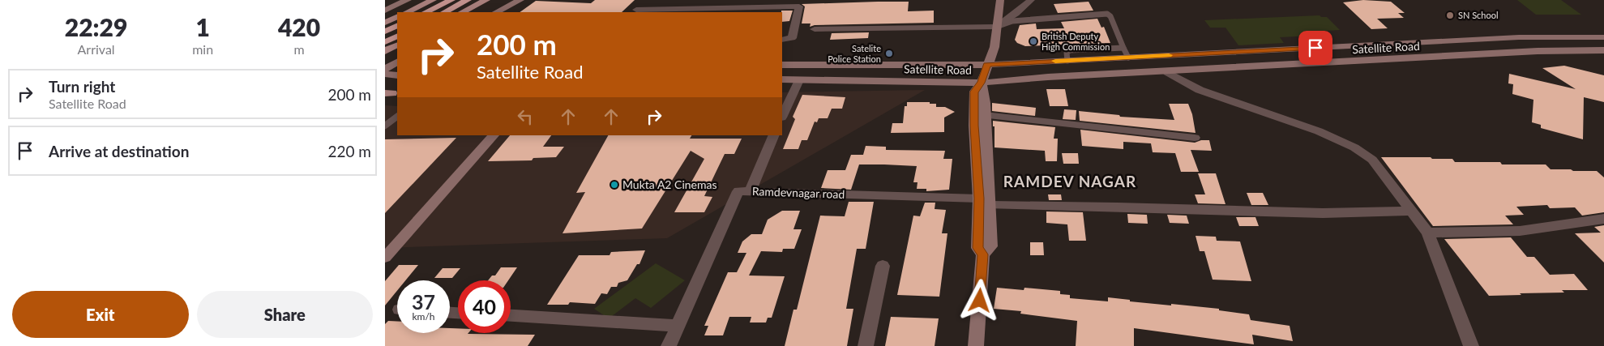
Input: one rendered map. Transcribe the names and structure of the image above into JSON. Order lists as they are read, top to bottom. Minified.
{"streets":{"main road":["Satellite Road"],"street":["Ramdevnagar road"]},"districts":["RAMDEV NAGAR"],"places":["SN School","British Deputy High Commission","Satelite Police Station","Mukta A2 Cinemas"],"page":{"eta":["22:29","Arrival","1","min","420","m"],"turn":["200 m","Satellite Road"],"list":[{"name":"Turn right","note":"Satellite Road","value":"200 m"},{"name":"Arrive at destination","value":"220 m"}],"speed":"37 km/h","limit":"40","buttons":["Exit","Share"]}}
